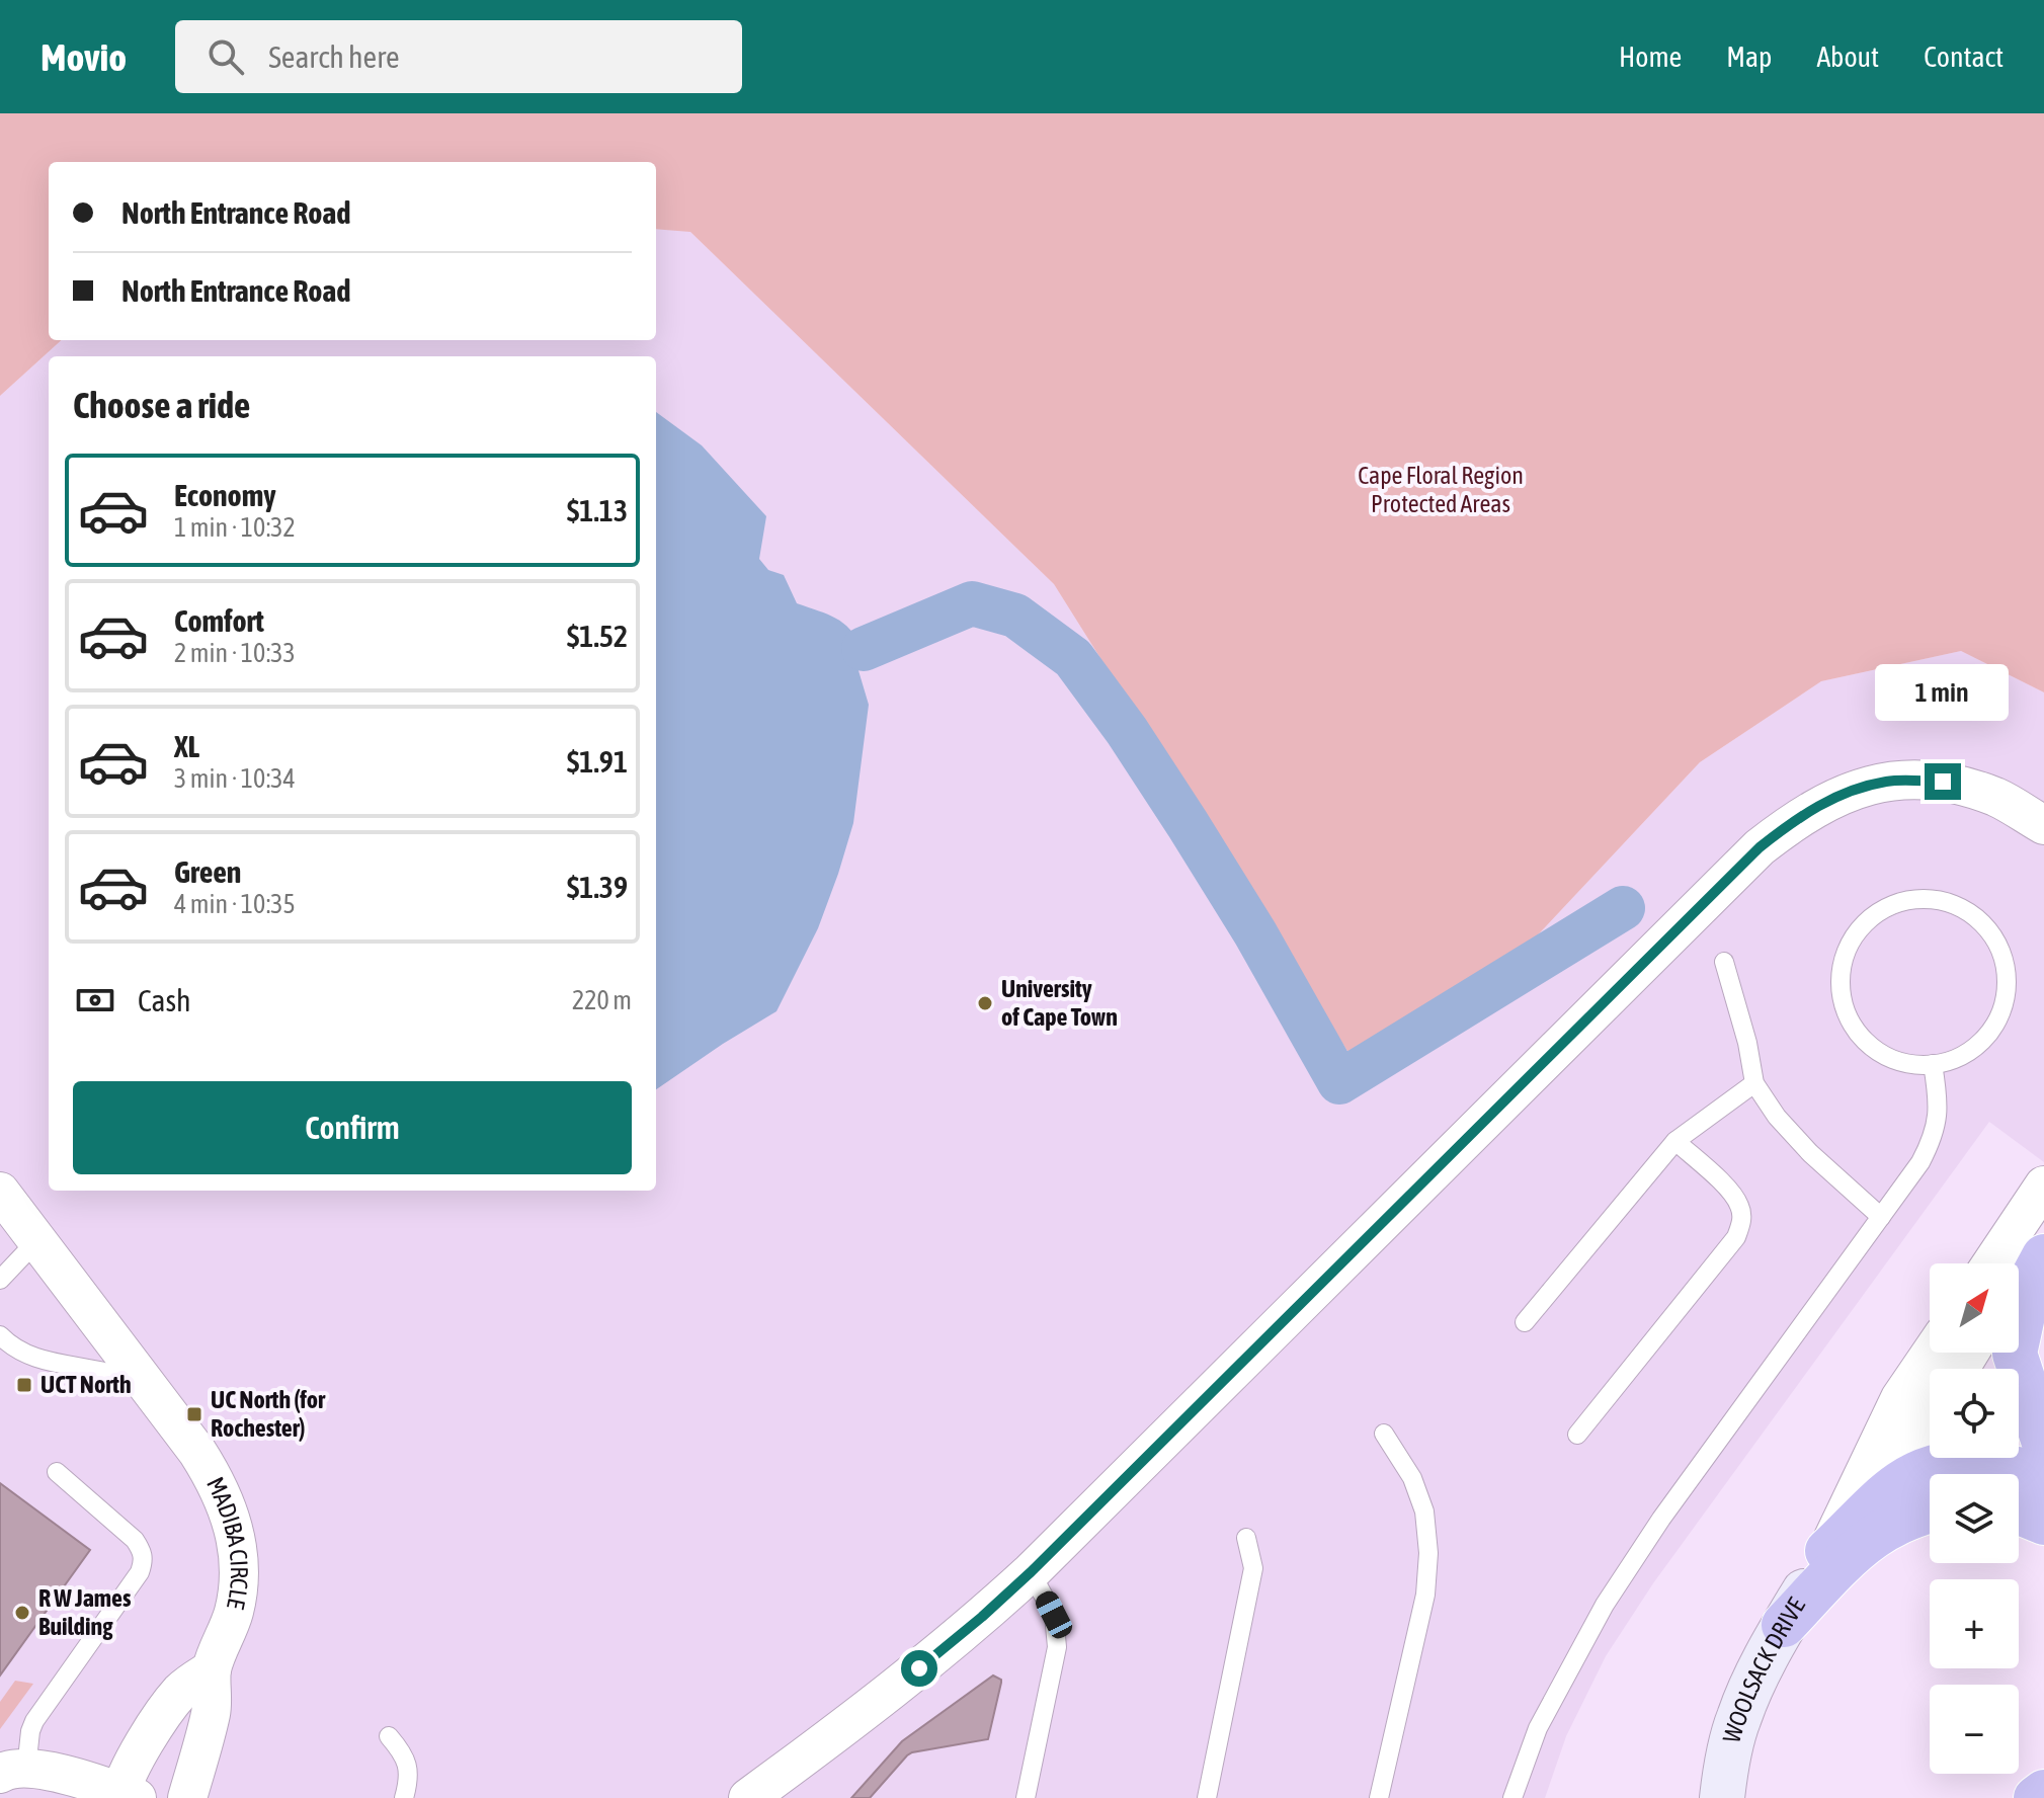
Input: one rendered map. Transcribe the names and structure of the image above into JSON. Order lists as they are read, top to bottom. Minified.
{"streets":{"main road":["WOOLSACK DRIVE"],"street":["MADIBA CIRCLE"]},"parks":["Cape Floral Region Protected Areas"],"places":{"other":["University of Cape Town","R W James Building"],"transit":["UCT North","UC North (for Rochester)"]},"north":"top right","page":{"header":"Movio","search":"Search here","nav":["Home","Map","About","Contact"],"banner":["North Entrance Road","North Entrance Road"],"heading":"Choose a ride","list":[{"name":"Economy","note":"1 min · 10:32","value":"$1.13"},{"name":"Comfort","note":"2 min · 10:33","value":"$1.52"},{"name":"XL","note":"3 min · 10:34","value":"$1.91"},{"name":"Green","note":"4 min · 10:35","value":"$1.39"}],"bubble":"1 min","pay":["Cash","220 m"],"buttons":"Confirm","map_buttons":["+","−"]}}
